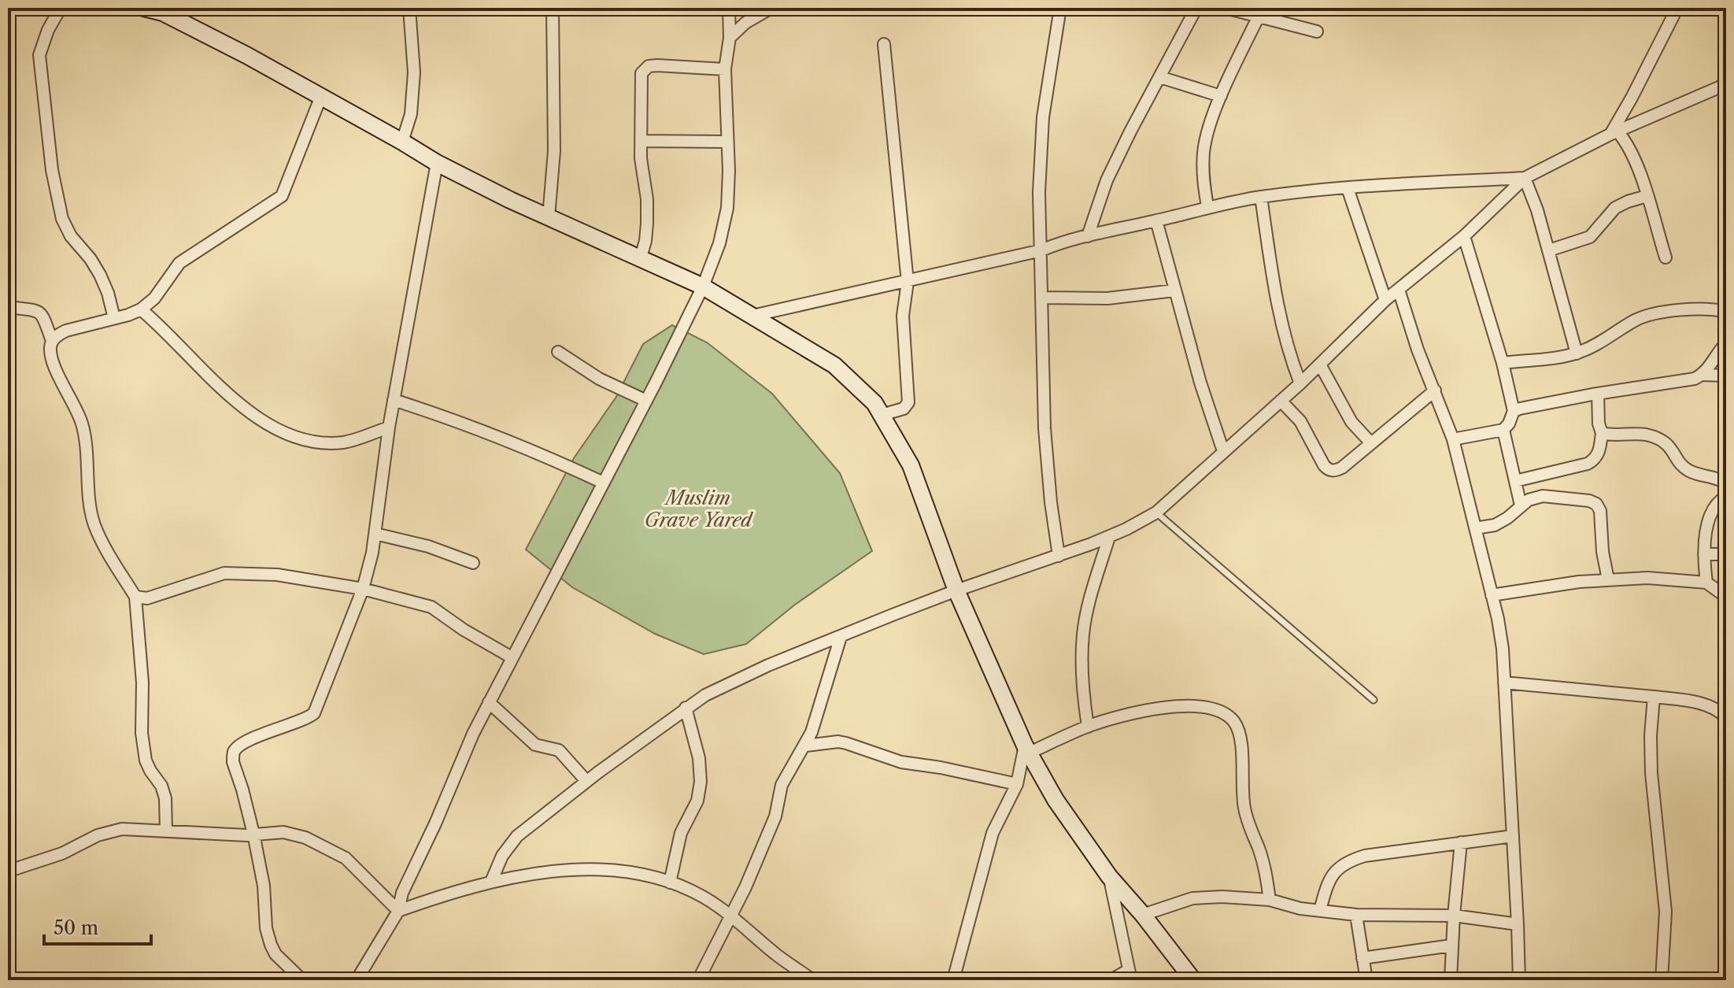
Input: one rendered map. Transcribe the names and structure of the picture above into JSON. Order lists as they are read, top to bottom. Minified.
{"parks":["Muslim Grave Yared"],"scale_bar":"50 m"}
